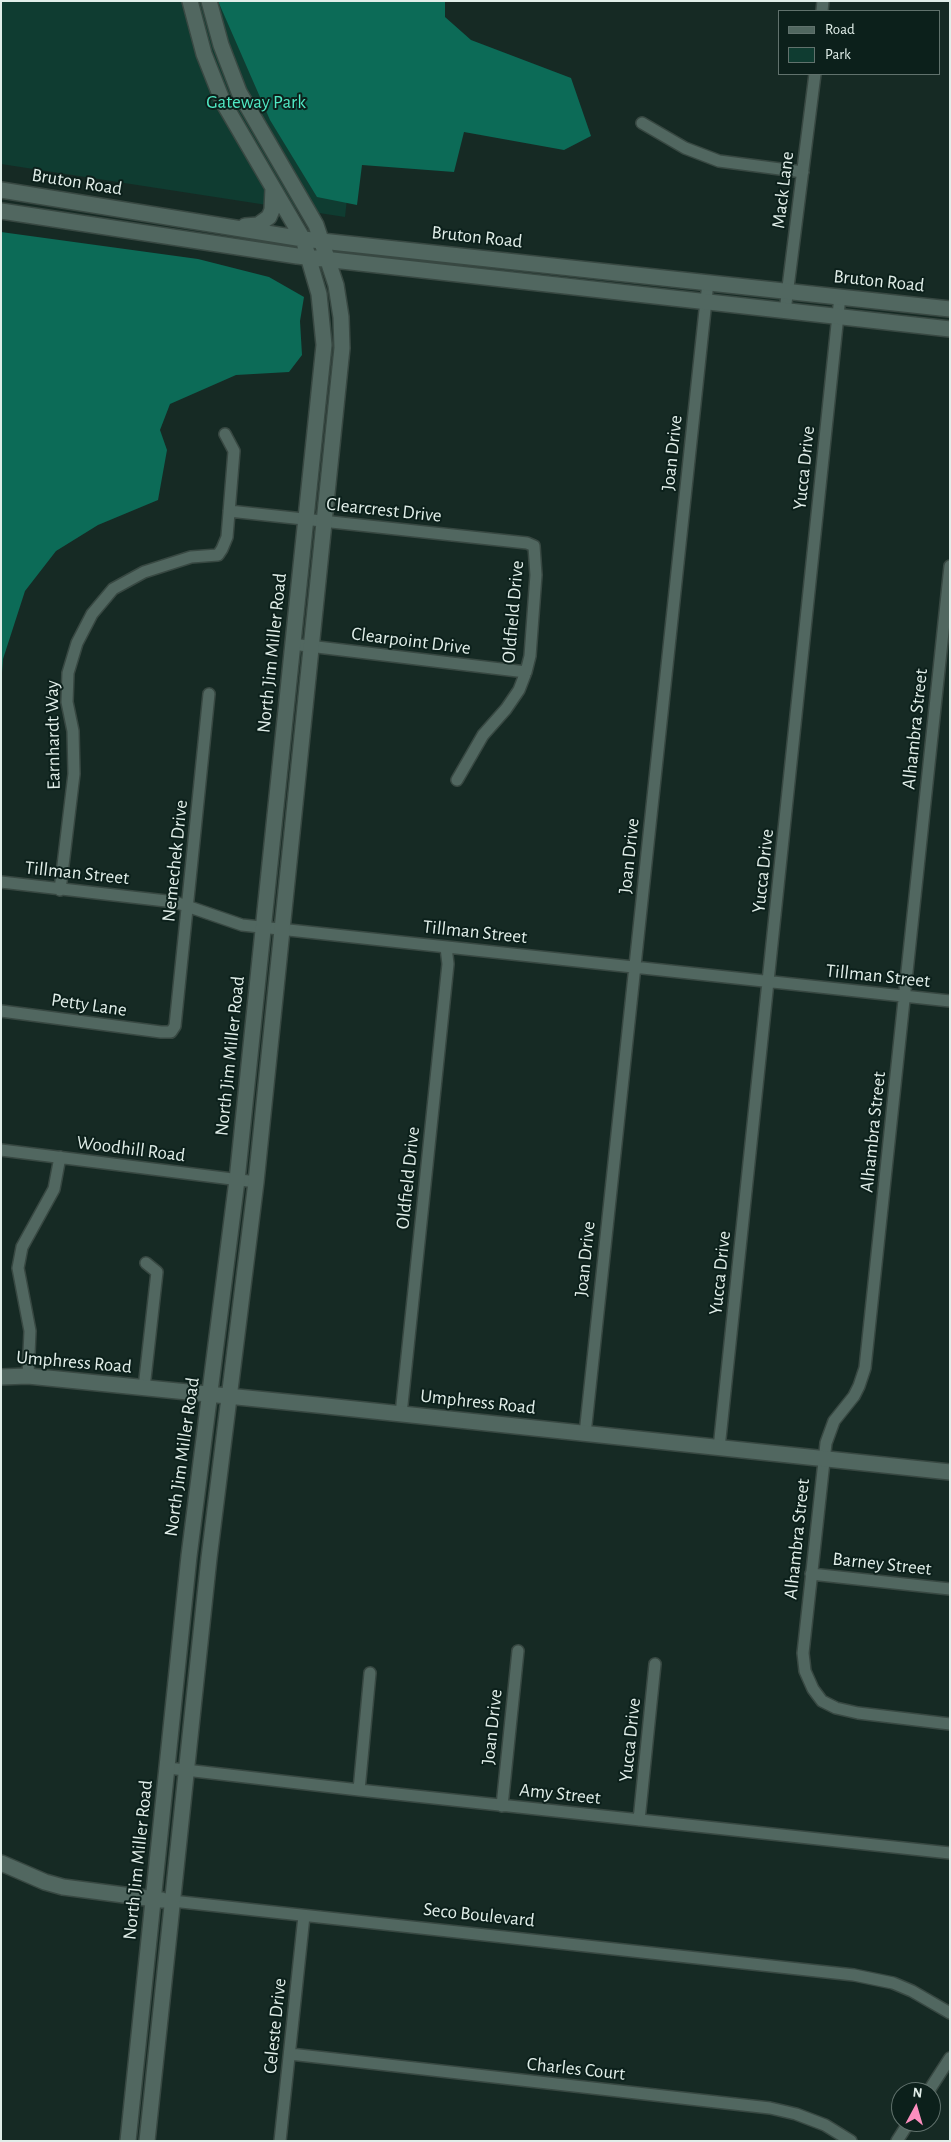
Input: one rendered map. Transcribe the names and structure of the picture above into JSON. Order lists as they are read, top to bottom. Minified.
{"streets":{"main road":["Bruton Road","North Jim Miller Road","Umphress Road","Seco Boulevard"],"street":["Mack Lane","Joan Drive","Yucca Drive","Clearcrest Drive","Oldfield Drive","Clearpoint Drive","Alhambra Street","Earnhardt Way","Nemechek Drive","Tillman Street","Petty Lane","Woodhill Road","Barney Street","Amy Street","Celeste Drive","Charles Court"]},"crossings":[["Bruton Road","Mack Lane"],["Bruton Road","Joan Drive"],["Bruton Road","Yucca Drive"],["Bruton Road","North Jim Miller Road"],["Joan Drive","Tillman Street"],["Joan Drive","Umphress Road"],["Joan Drive","Amy Street"],["Yucca Drive","Tillman Street"],["Yucca Drive","Umphress Road"],["Yucca Drive","Amy Street"],["Clearcrest Drive","Oldfield Drive"],["Clearcrest Drive","North Jim Miller Road"],["Clearcrest Drive","Earnhardt Way"],["Oldfield Drive","Clearpoint Drive"],["Oldfield Drive","Tillman Street"],["Oldfield Drive","Umphress Road"],["Clearpoint Drive","North Jim Miller Road"],["North Jim Miller Road","Tillman Street"],["North Jim Miller Road","Woodhill Road"],["North Jim Miller Road","Umphress Road"],["North Jim Miller Road","Amy Street"],["North Jim Miller Road","Seco Boulevard"],["Alhambra Street","Tillman Street"],["Alhambra Street","Umphress Road"],["Alhambra Street","Barney Street"],["Earnhardt Way","Tillman Street"],["Nemechek Drive","Tillman Street"],["Nemechek Drive","Petty Lane"],["Seco Boulevard","Celeste Drive"],["Celeste Drive","Charles Court"]],"parks":["Gateway Park"],"legend":["Road","Park"],"north":"top"}
